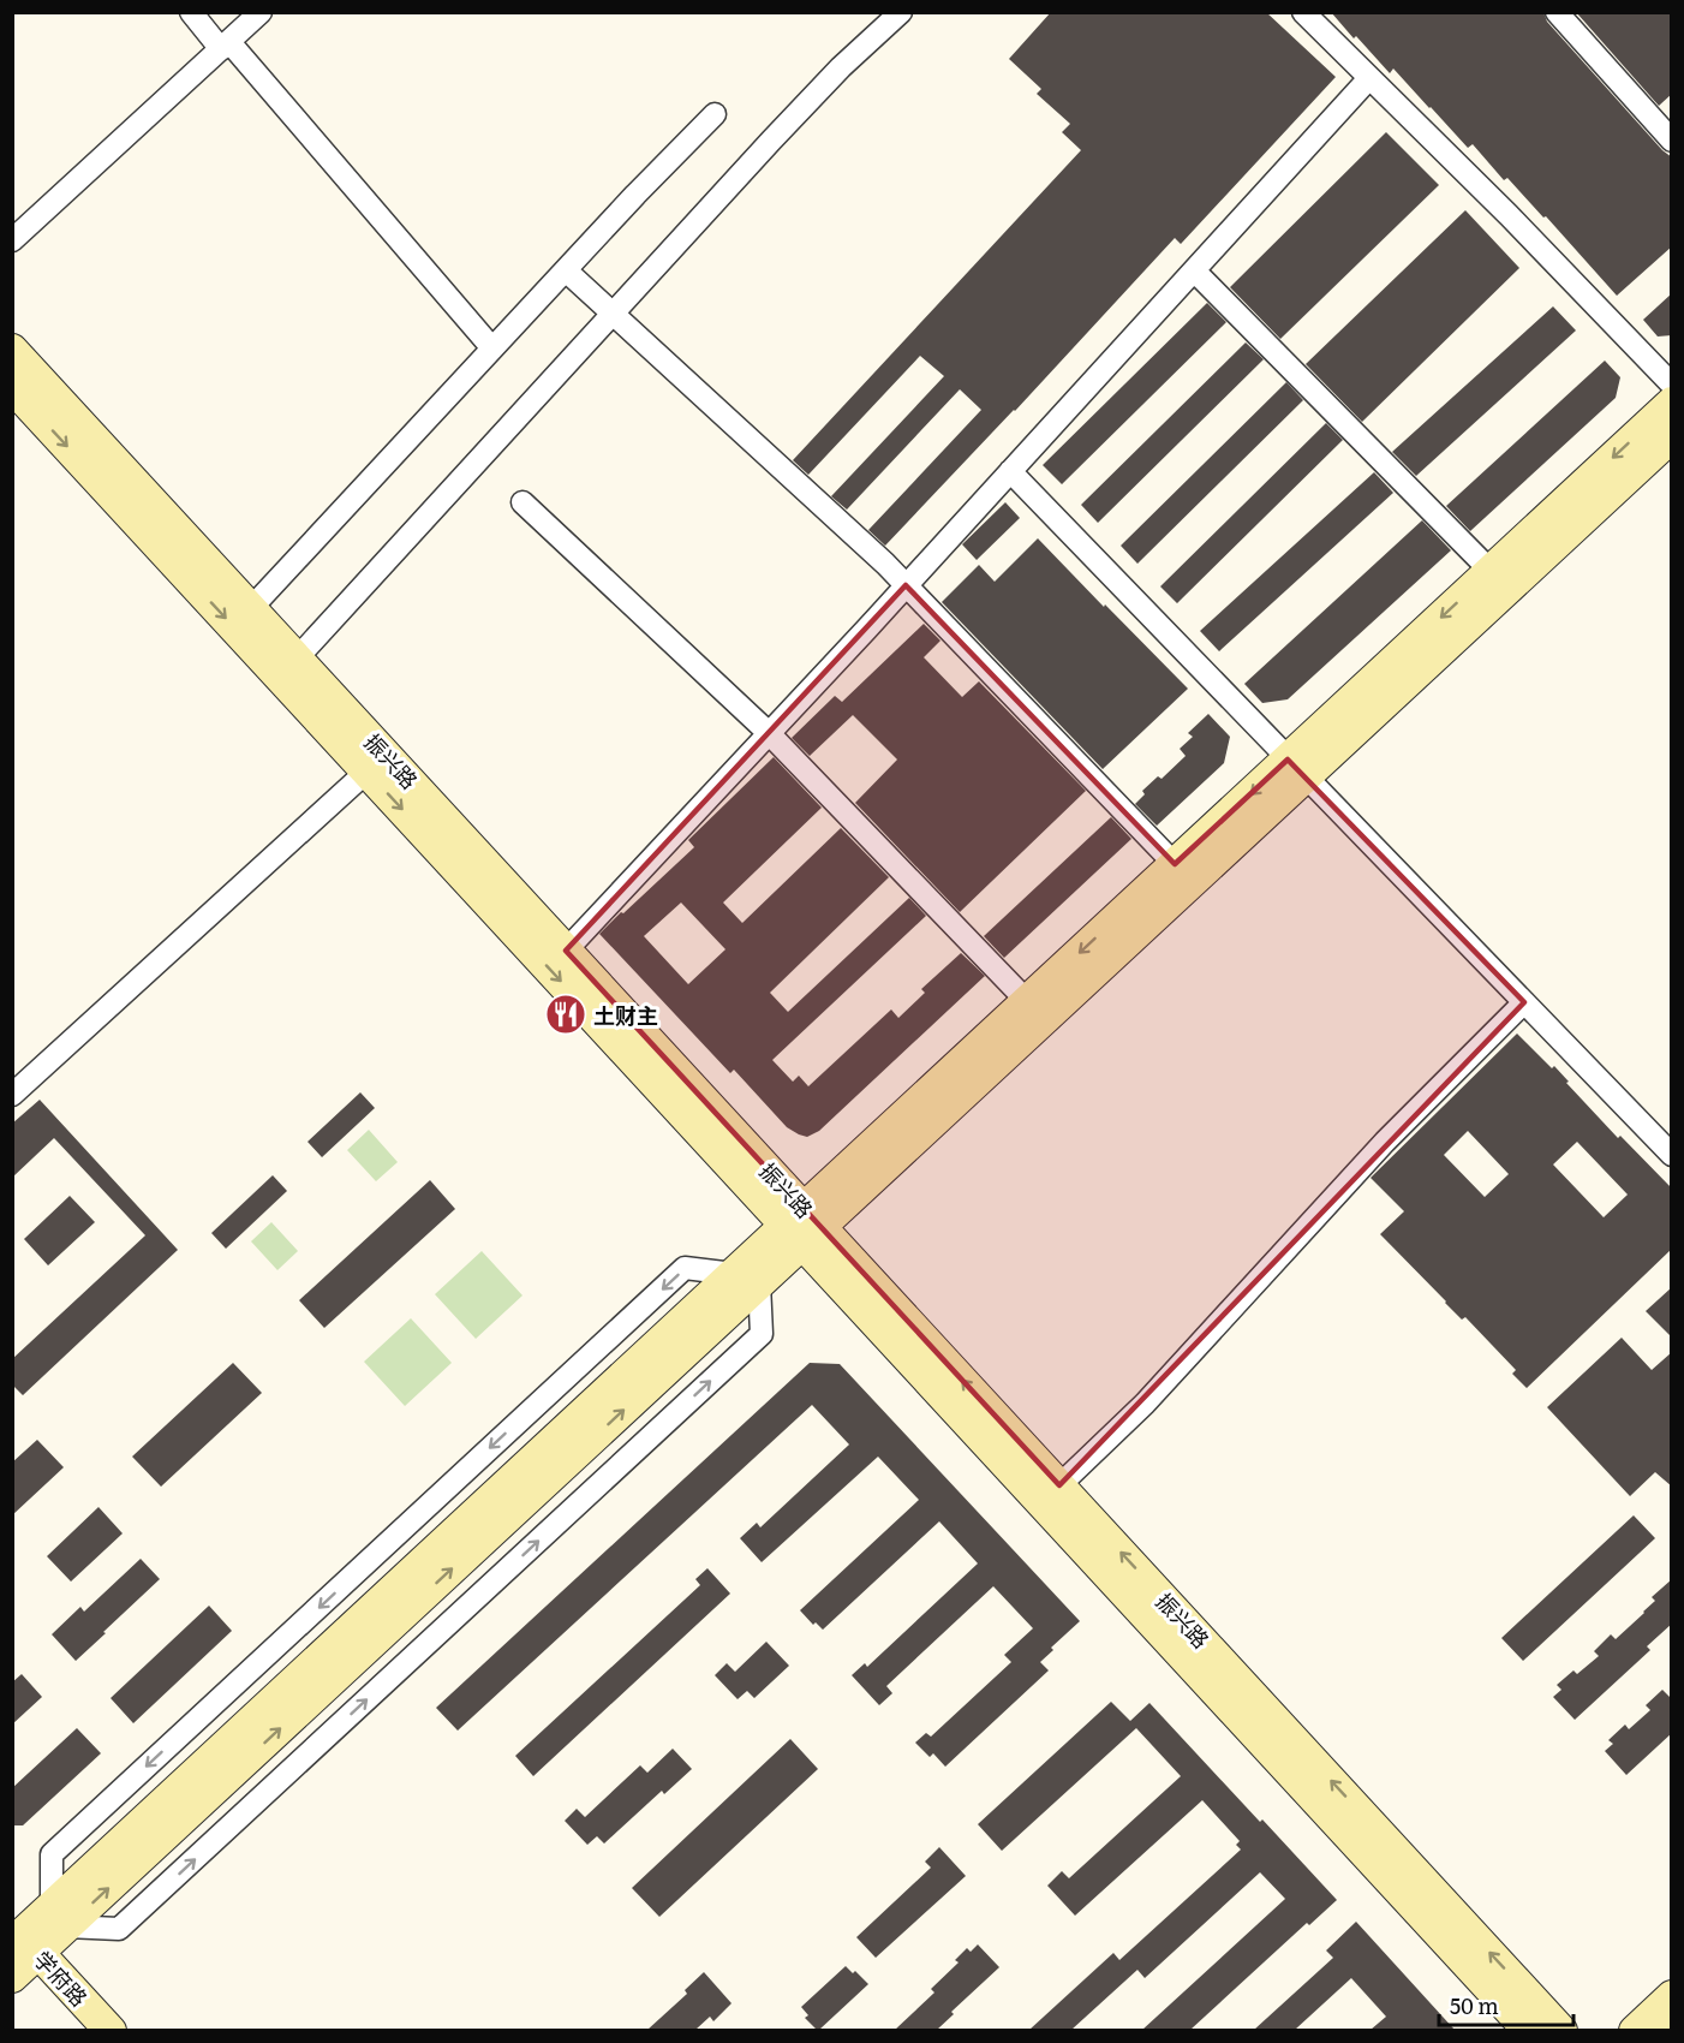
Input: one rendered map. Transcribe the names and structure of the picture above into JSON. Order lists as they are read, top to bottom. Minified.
{"streets":{"street":["振兴路","学府路"]},"places":{"restaurant":["土财主"]},"scale_bar":"50 m"}
